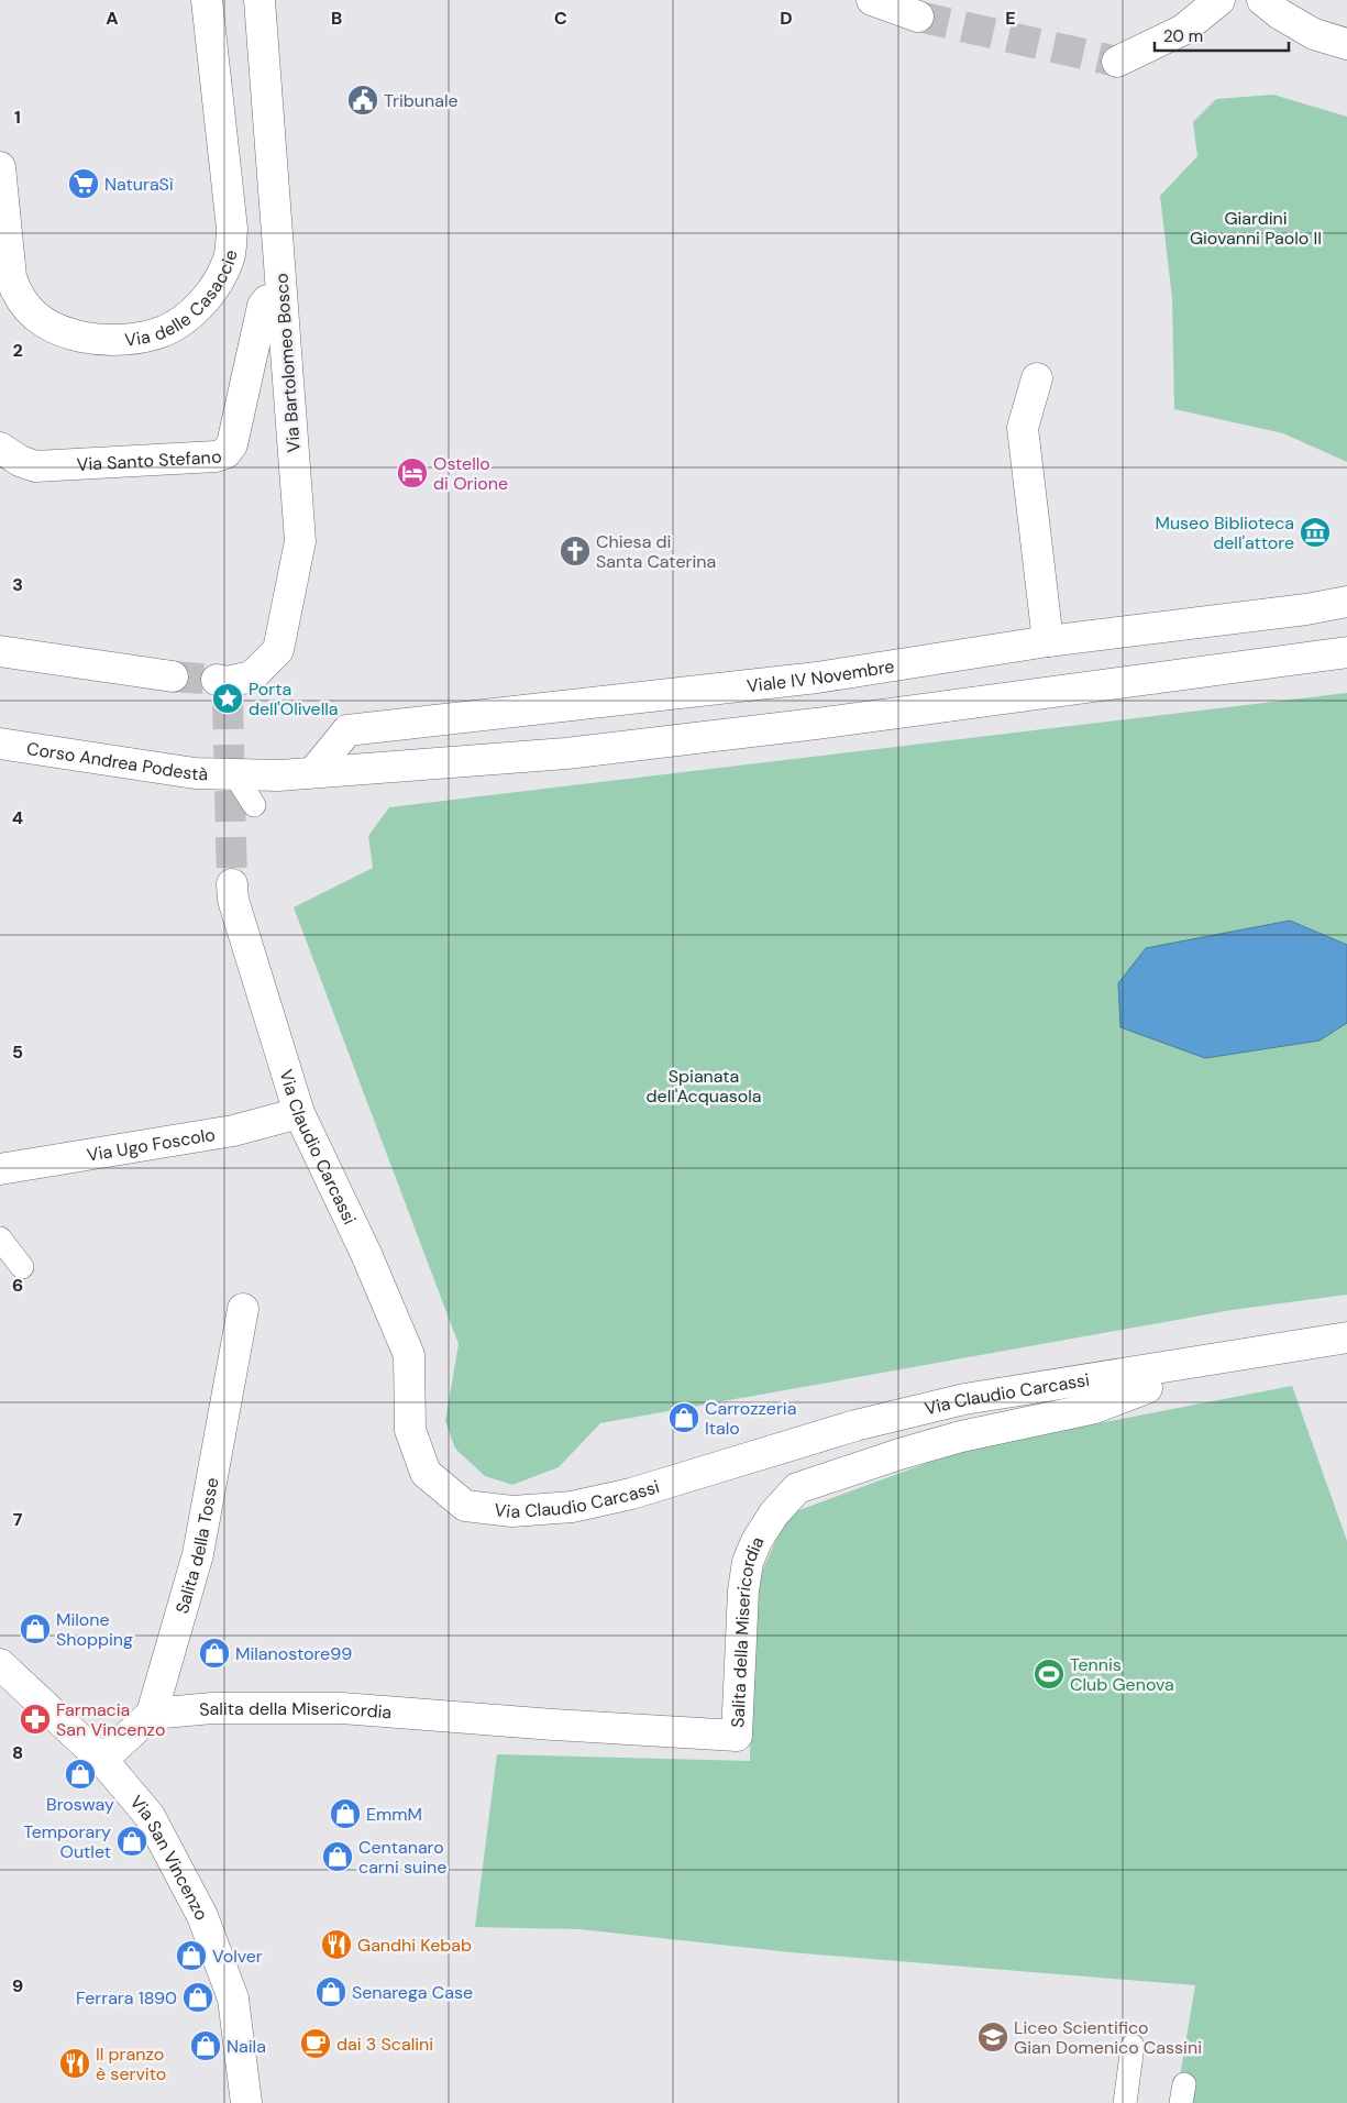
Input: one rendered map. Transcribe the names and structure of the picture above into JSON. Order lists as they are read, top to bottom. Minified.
{"streets":{"street":["Via delle Casaccie","Via Bartolomeo Bosco","Via Santo Stefano","Viale IV Novembre","Corso Andrea Podestà","Via Ugo Foscolo","Via Claudio Carcassi","Salita della Tosse","Salita della Misericordia","Via San Vincenzo"]},"crossings":[["Via Bartolomeo Bosco","Via Santo Stefano"],["Viale IV Novembre","Corso Andrea Podestà"],["Via Ugo Foscolo","Via Claudio Carcassi"],["Salita della Tosse","Salita della Misericordia"]],"parks":["Giardini Giovanni Paolo II","Spianata dell'Acquasola"],"places":{"public building":["Tribunale"],"supermarket":["NaturaSì"],"hotel":["Ostello di Orione"],"museum":["Museo Biblioteca dell'attore"],"church":["Chiesa di Santa Caterina"],"place":["Porta dell'Olivella"],"shop":["Carrozzeria Italo","Milone Shopping","Milanostore99","Brosway","EmmM","Temporary Outlet","Centanaro carni suine","Volver","Senarega Case","Ferrara 1890","Naila"],"sports":["Tennis Club Genova"],"pharmacy":["Farmacia San Vincenzo"],"restaurant":["Gandhi Kebab","Il pranzo è servito"],"school or university":["Liceo Scientifico Gian Domenico Cassini"],"cafe":["dai 3 Scalini"]},"scale_bar":"20 m","grid":{"columns":["A","B","C","D","E"],"rows":["1","2","3","4","5","6","7","8","9"]}}
